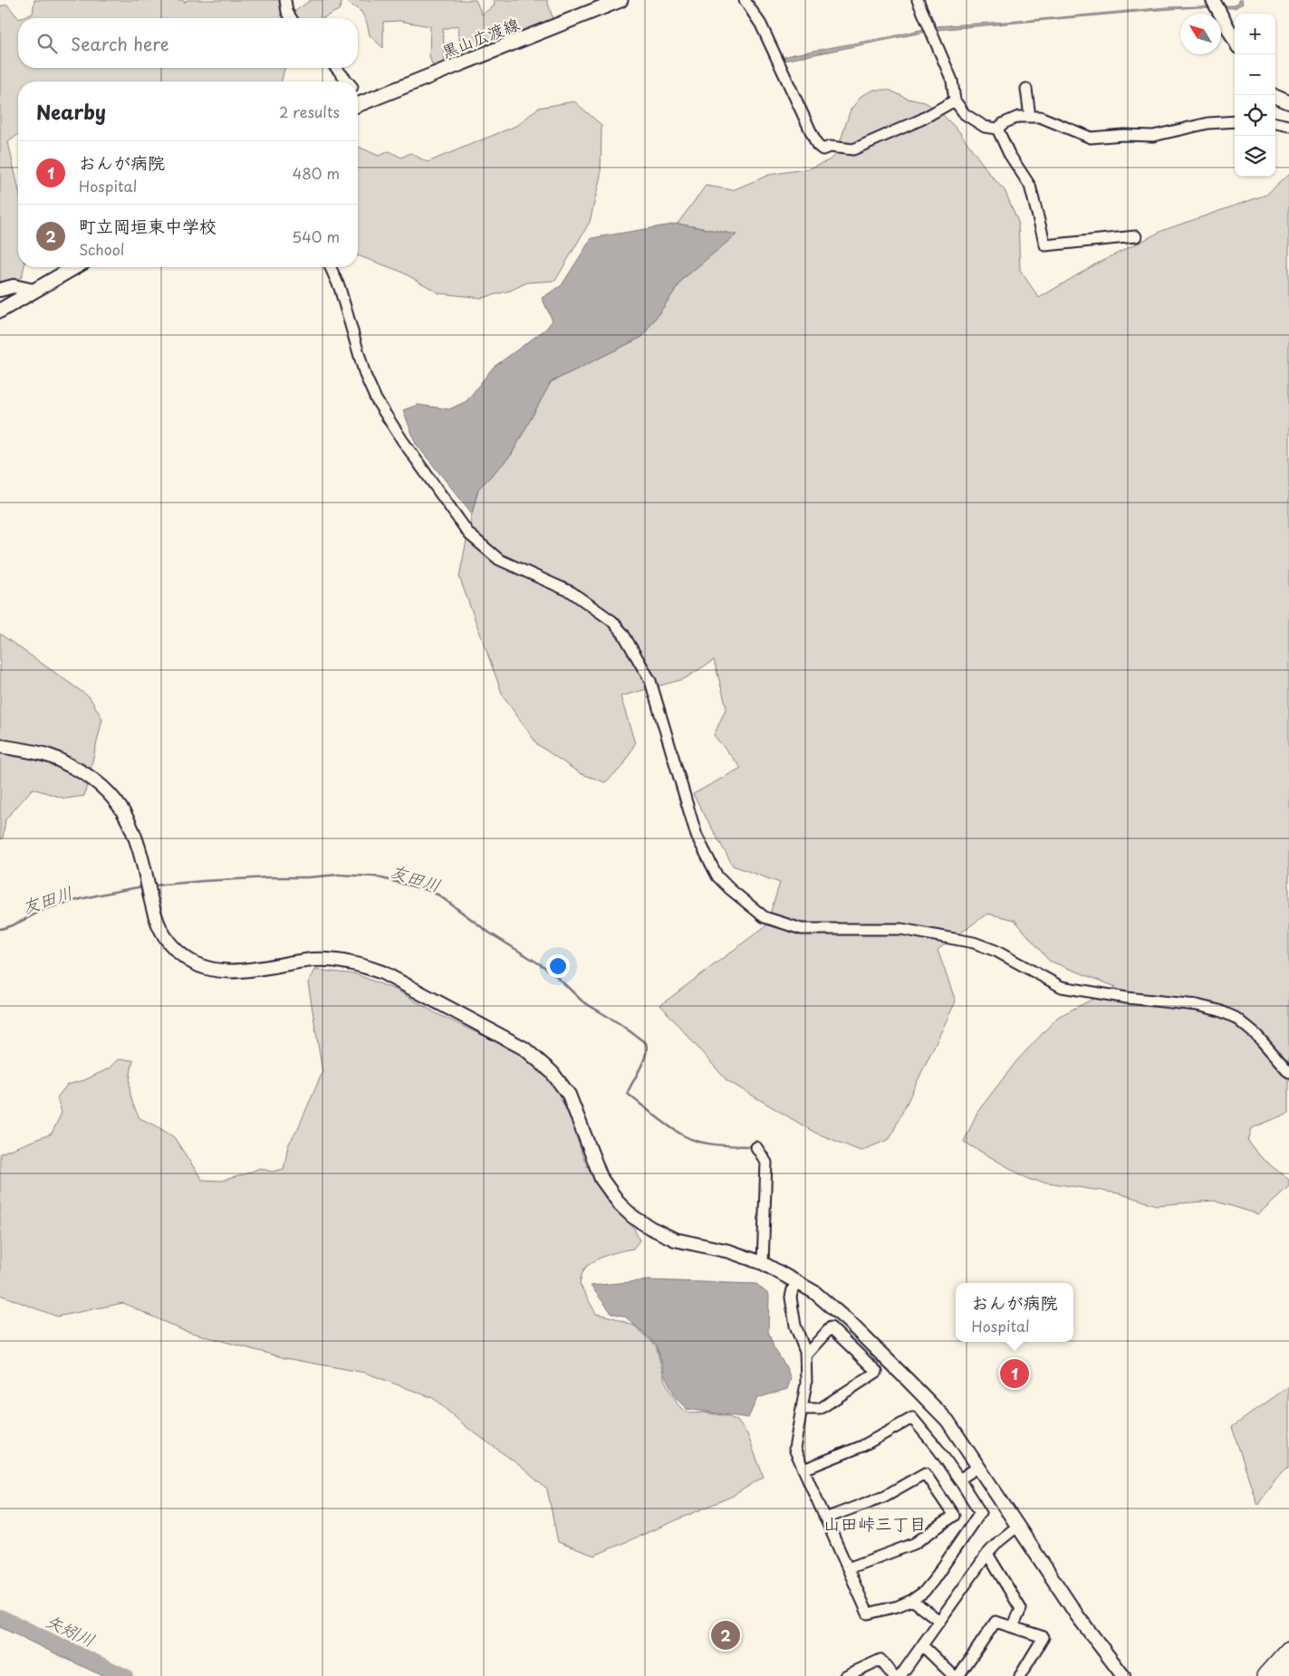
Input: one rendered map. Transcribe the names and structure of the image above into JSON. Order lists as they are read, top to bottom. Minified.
{"streets":{"main road":["黒山広渡線"]},"districts":["山田峠三丁目"],"water":["友田川","矢矧川"],"north":"top left","page":{"map_buttons":["+","−"],"search":"Search here","heading":["Nearby","2 results"],"list":[{"mark":"1","name":"おんが病院","note":"Hospital","value":"480 m"},{"mark":"2","name":"町立岡垣東中学校","note":"School","value":"540 m"}],"popup":["おんが病院","Hospital"],"pins":["1","2"]}}
